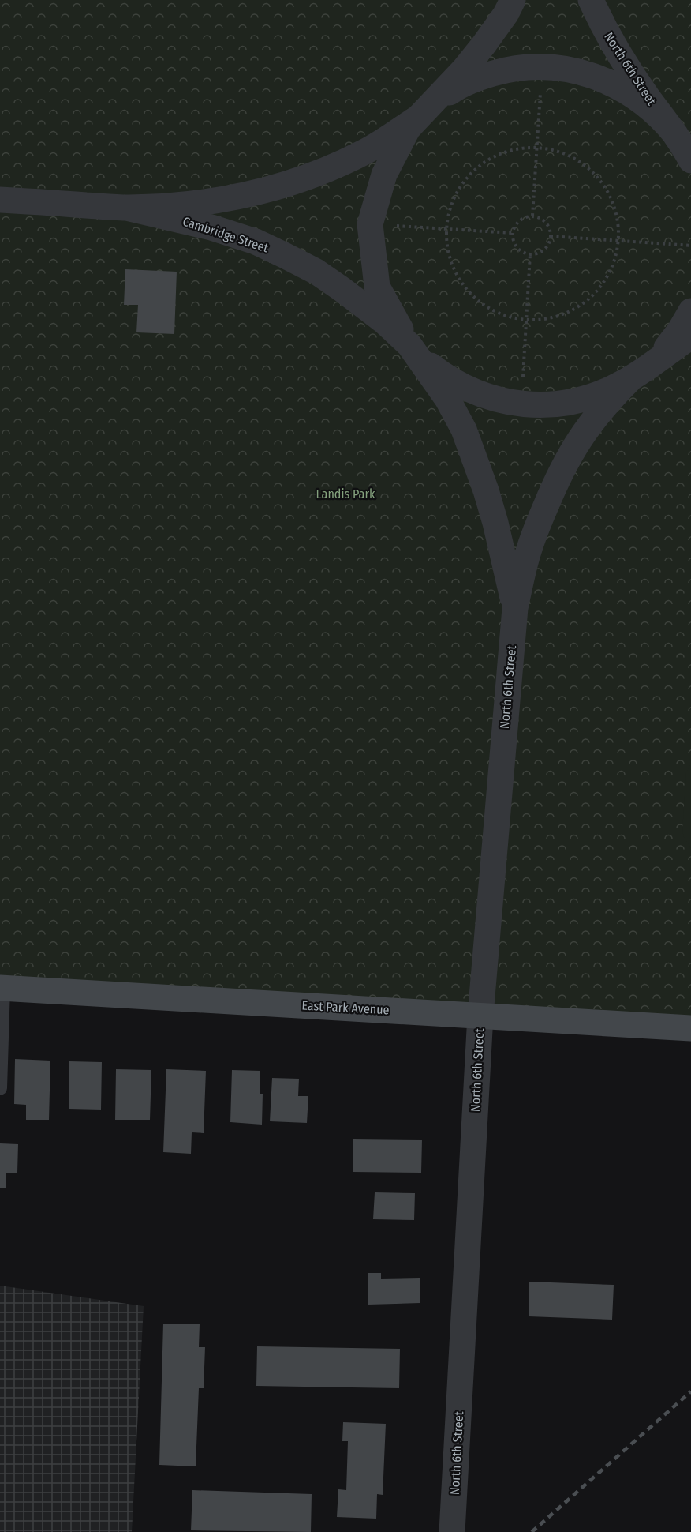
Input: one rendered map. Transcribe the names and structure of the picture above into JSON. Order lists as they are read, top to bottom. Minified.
{"streets":{"main road":["East Park Avenue"],"street":["North 6th Street","Cambridge Street"]},"crossings":[["North 6th Street","Cambridge Street"],["North 6th Street","East Park Avenue"]],"parks":["Landis Park"]}
